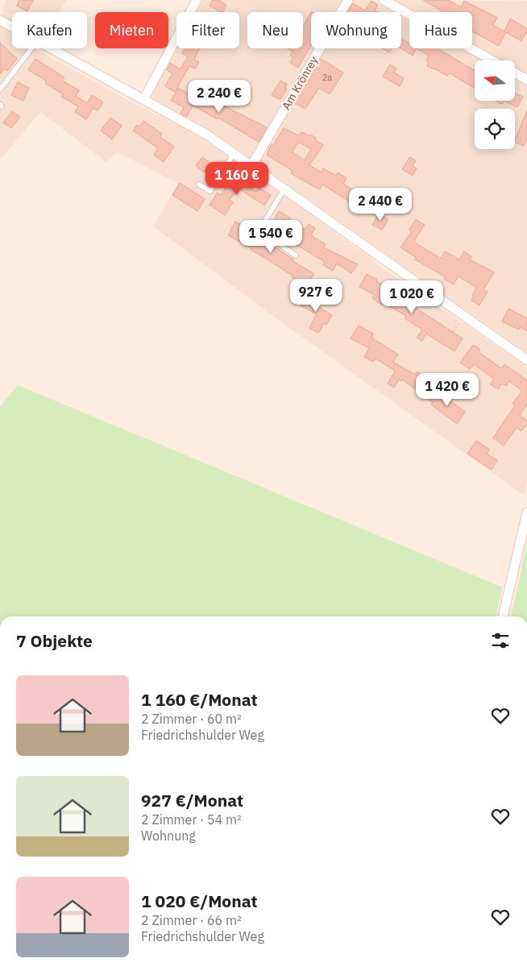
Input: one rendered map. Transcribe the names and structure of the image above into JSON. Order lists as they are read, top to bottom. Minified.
{"streets":{"street":["Am Krönrey"]},"house_numbers":["2a"],"north":"left","page":{"chip":["Kaufen","Mieten","Filter","Neu","Wohnung","Haus"],"price":["2 240 €","1 160 €","2 440 €","1 540 €","927 €","1 020 €","1 420 €"],"heading":"7 Objekte","list":[{"name":"1 160 €/Monat","note":"2 Zimmer · 60 m² · Friedrichshulder Weg"},{"name":"927 €/Monat","note":"2 Zimmer · 54 m² · Wohnung"},{"name":"1 020 €/Monat","note":"2 Zimmer · 66 m² · Friedrichshulder Weg"}]}}
